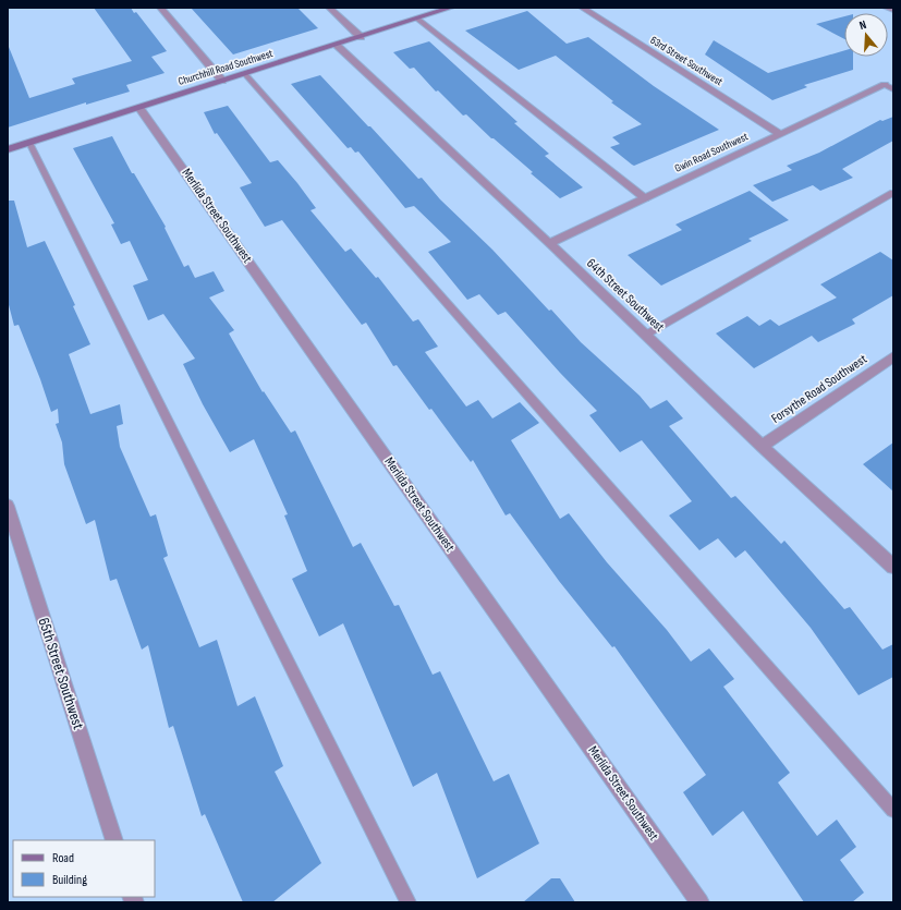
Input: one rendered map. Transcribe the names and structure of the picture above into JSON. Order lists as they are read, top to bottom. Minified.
{"streets":{"street":["63rd Street Southwest","Churchhill Road Southwest","Gwin Road Southwest","Merlida Street Southwest","64th Street Southwest","Forsythe Road Southwest","65th Street Southwest"]},"crossings":[["63rd Street Southwest","Gwin Road Southwest"],["Churchhill Road Southwest","Merlida Street Southwest"],["Churchhill Road Southwest","64th Street Southwest"],["Gwin Road Southwest","64th Street Southwest"],["64th Street Southwest","Forsythe Road Southwest"]],"legend":["Road","Building"],"north":"top"}
